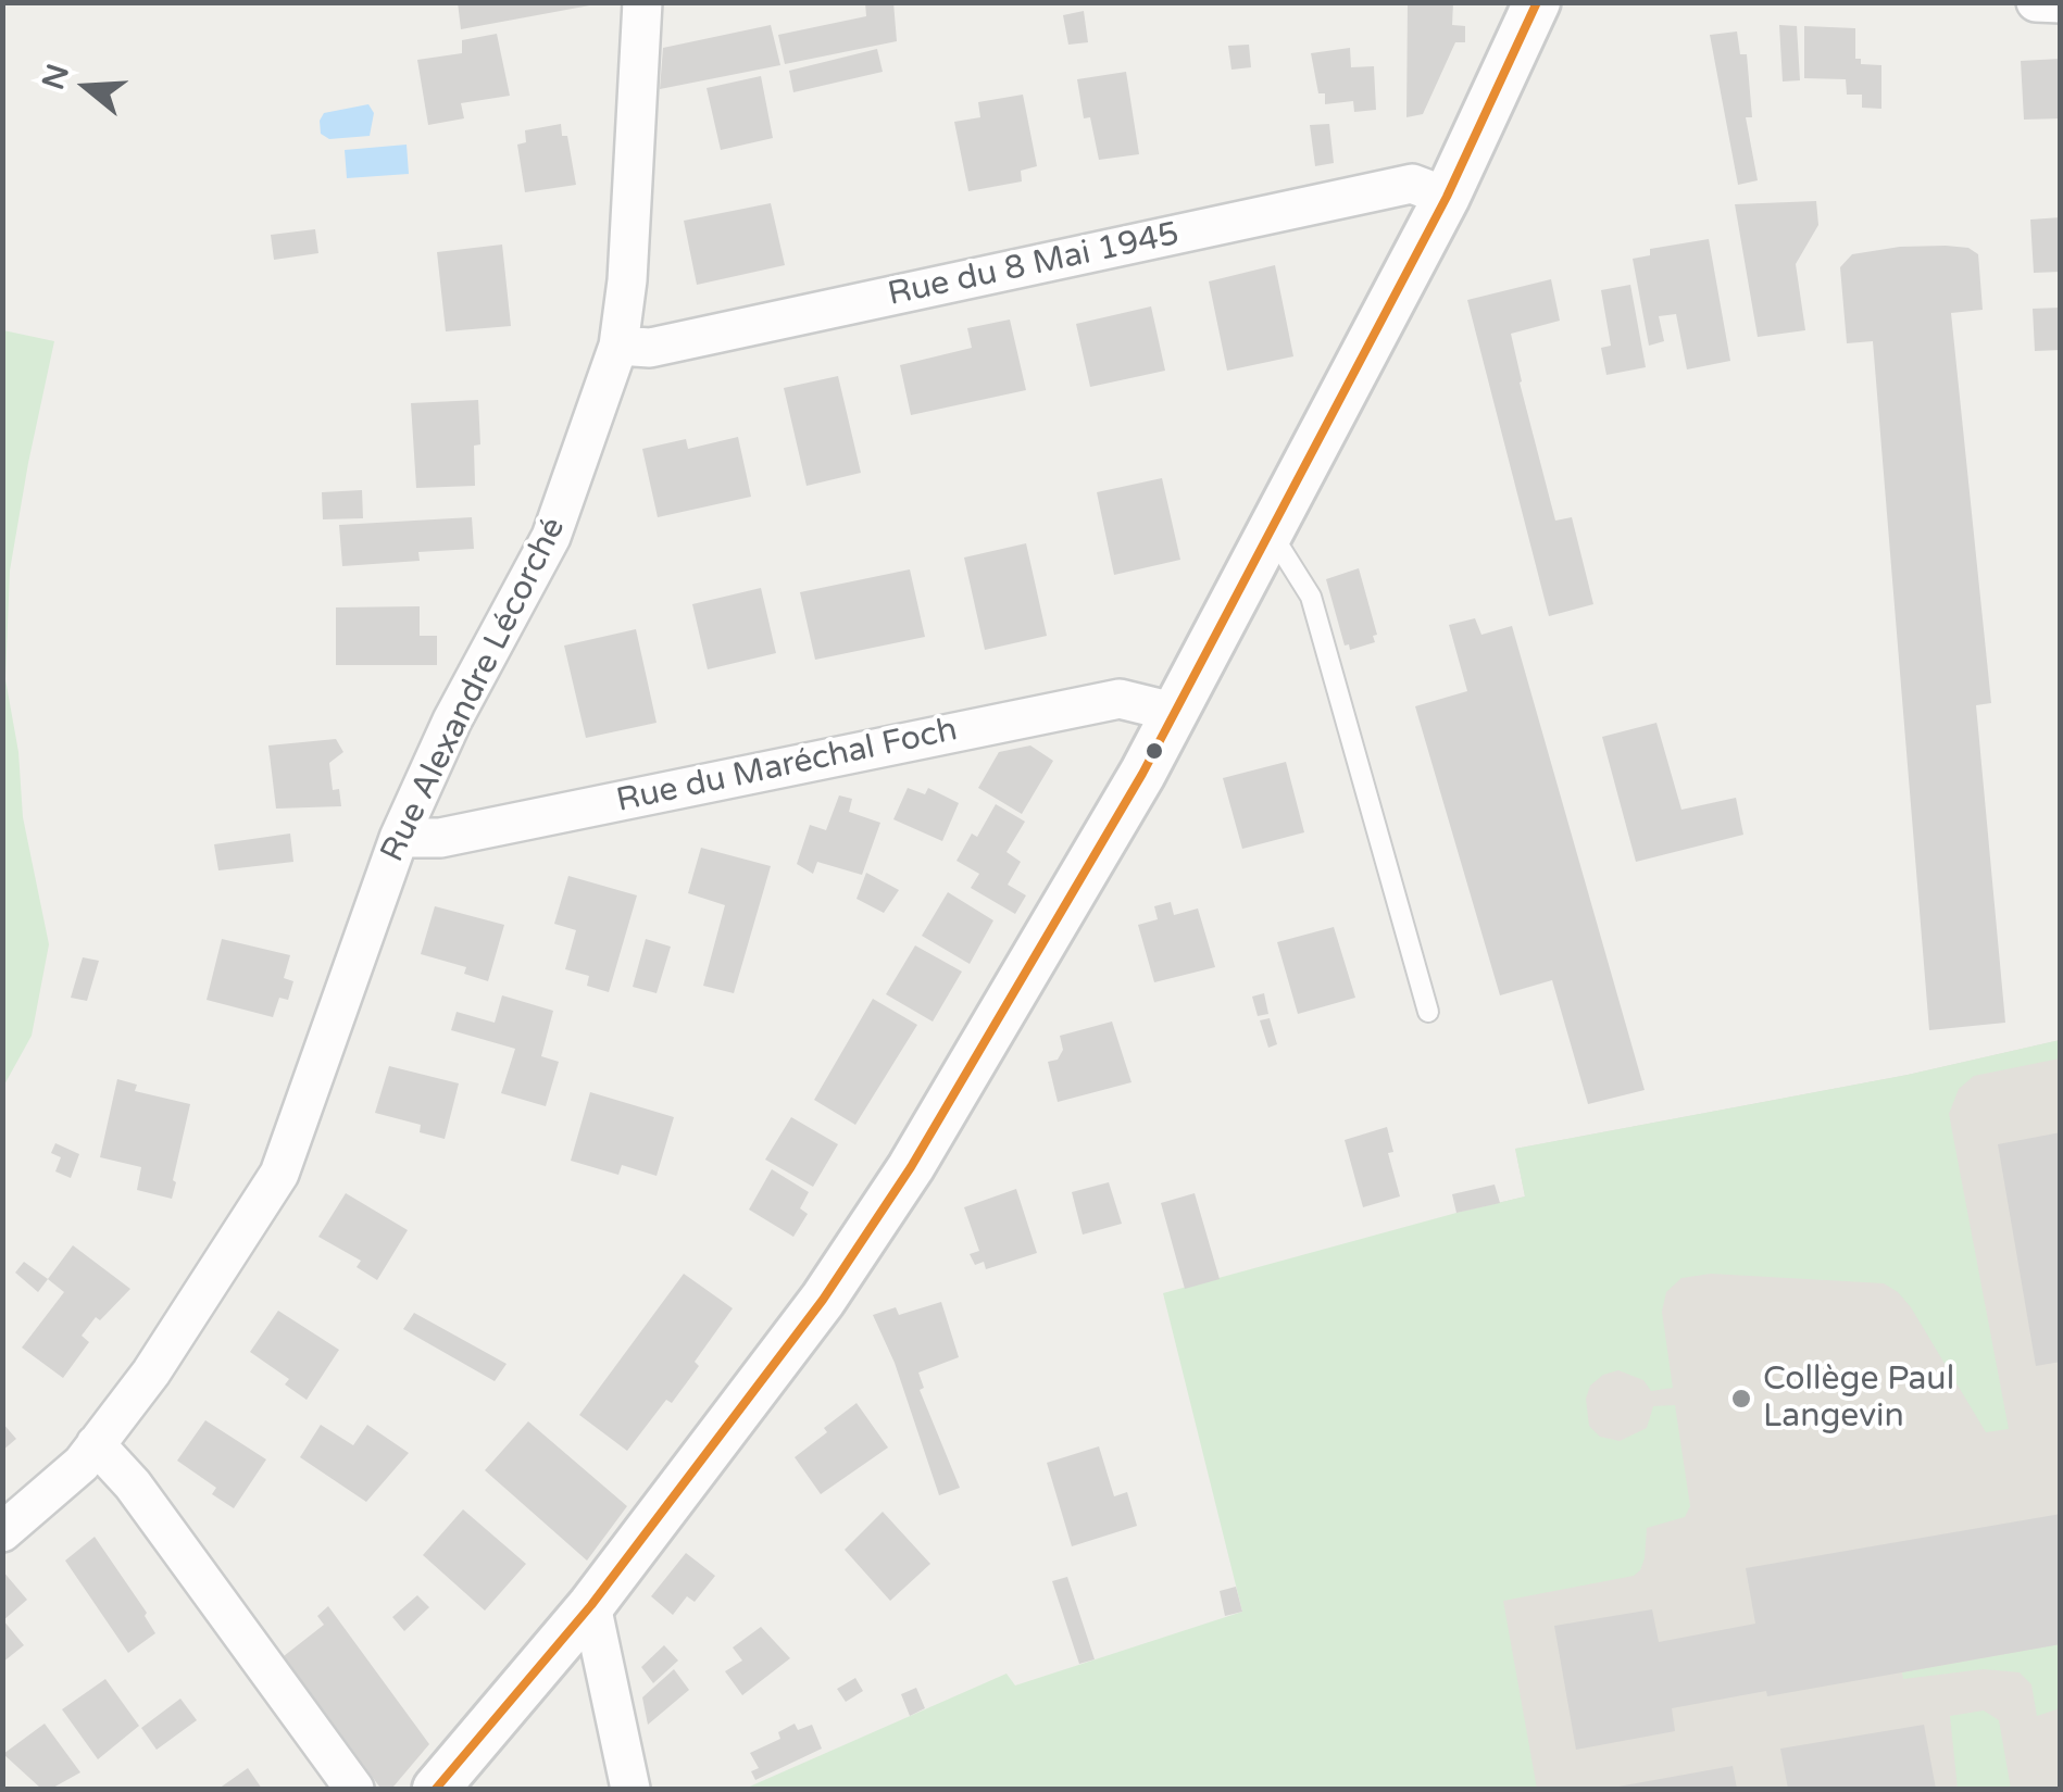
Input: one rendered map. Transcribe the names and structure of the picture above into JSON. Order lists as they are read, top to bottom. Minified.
{"streets":{"street":["Rue du 8 Mai 1945","Rue Alexandre Lécorché","Rue du Maréchal Foch"]},"crossings":[["Rue du 8 Mai 1945","Rue Alexandre Lécorché"],["Rue Alexandre Lécorché","Rue du Maréchal Foch"]],"places":["Collège Paul Langevin"],"north":"left"}
